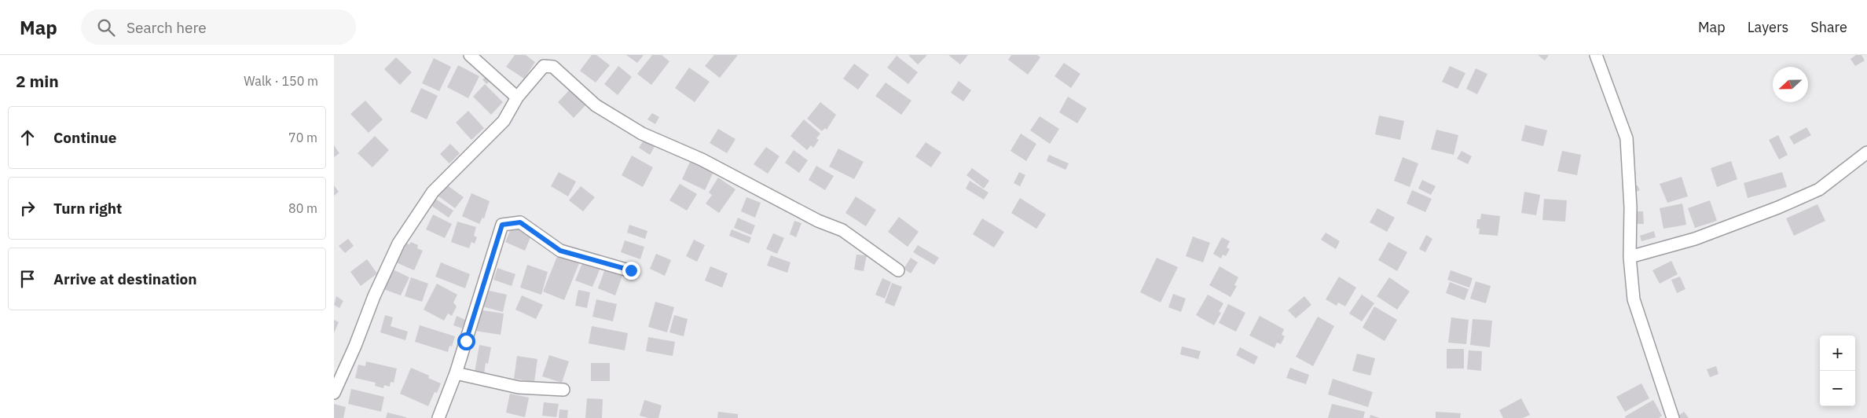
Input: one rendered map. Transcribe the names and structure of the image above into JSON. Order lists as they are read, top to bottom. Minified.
{"north":"left","page":{"header":"Map","search":"Search here","nav":["Map","Layers","Share"],"heading":["2 min","Walk · 150 m"],"list":[["Continue","70 m"],["Turn right","80 m"],"Arrive at destination"],"map_buttons":["+","−"]}}
